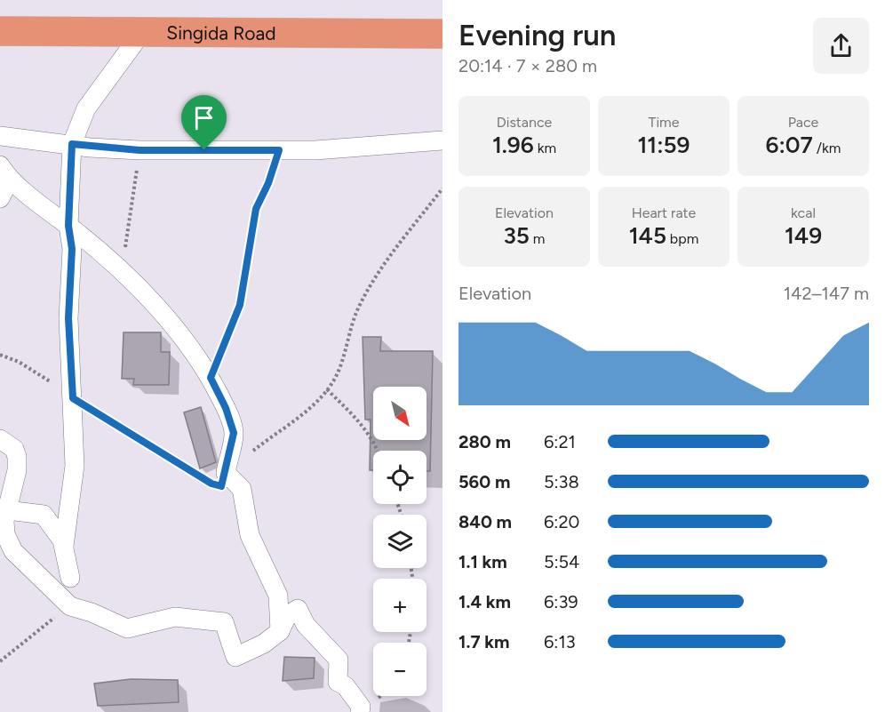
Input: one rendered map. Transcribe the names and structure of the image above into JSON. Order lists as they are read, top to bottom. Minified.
{"streets":{"highway":["Singida Road"]},"north":"bottom right","page":{"heading":["Evening run","20:14 · 7 × 280 m"],"stats":[["Distance","1.96 km"],["Time","11:59"],["Pace","6:07 /km"],["Elevation","35 m"],["Heart rate","145 bpm"],["kcal","149"]],"chart":["Elevation","142–147 m"],"map_buttons":["+","−"],"list":[{"name":"280 m","note":"6:21"},{"name":"560 m","note":"5:38"},{"name":"840 m","note":"6:20"},{"name":"1.1 km","note":"5:54"},{"name":"1.4 km","note":"6:39"},{"name":"1.7 km","note":"6:13"}]}}
